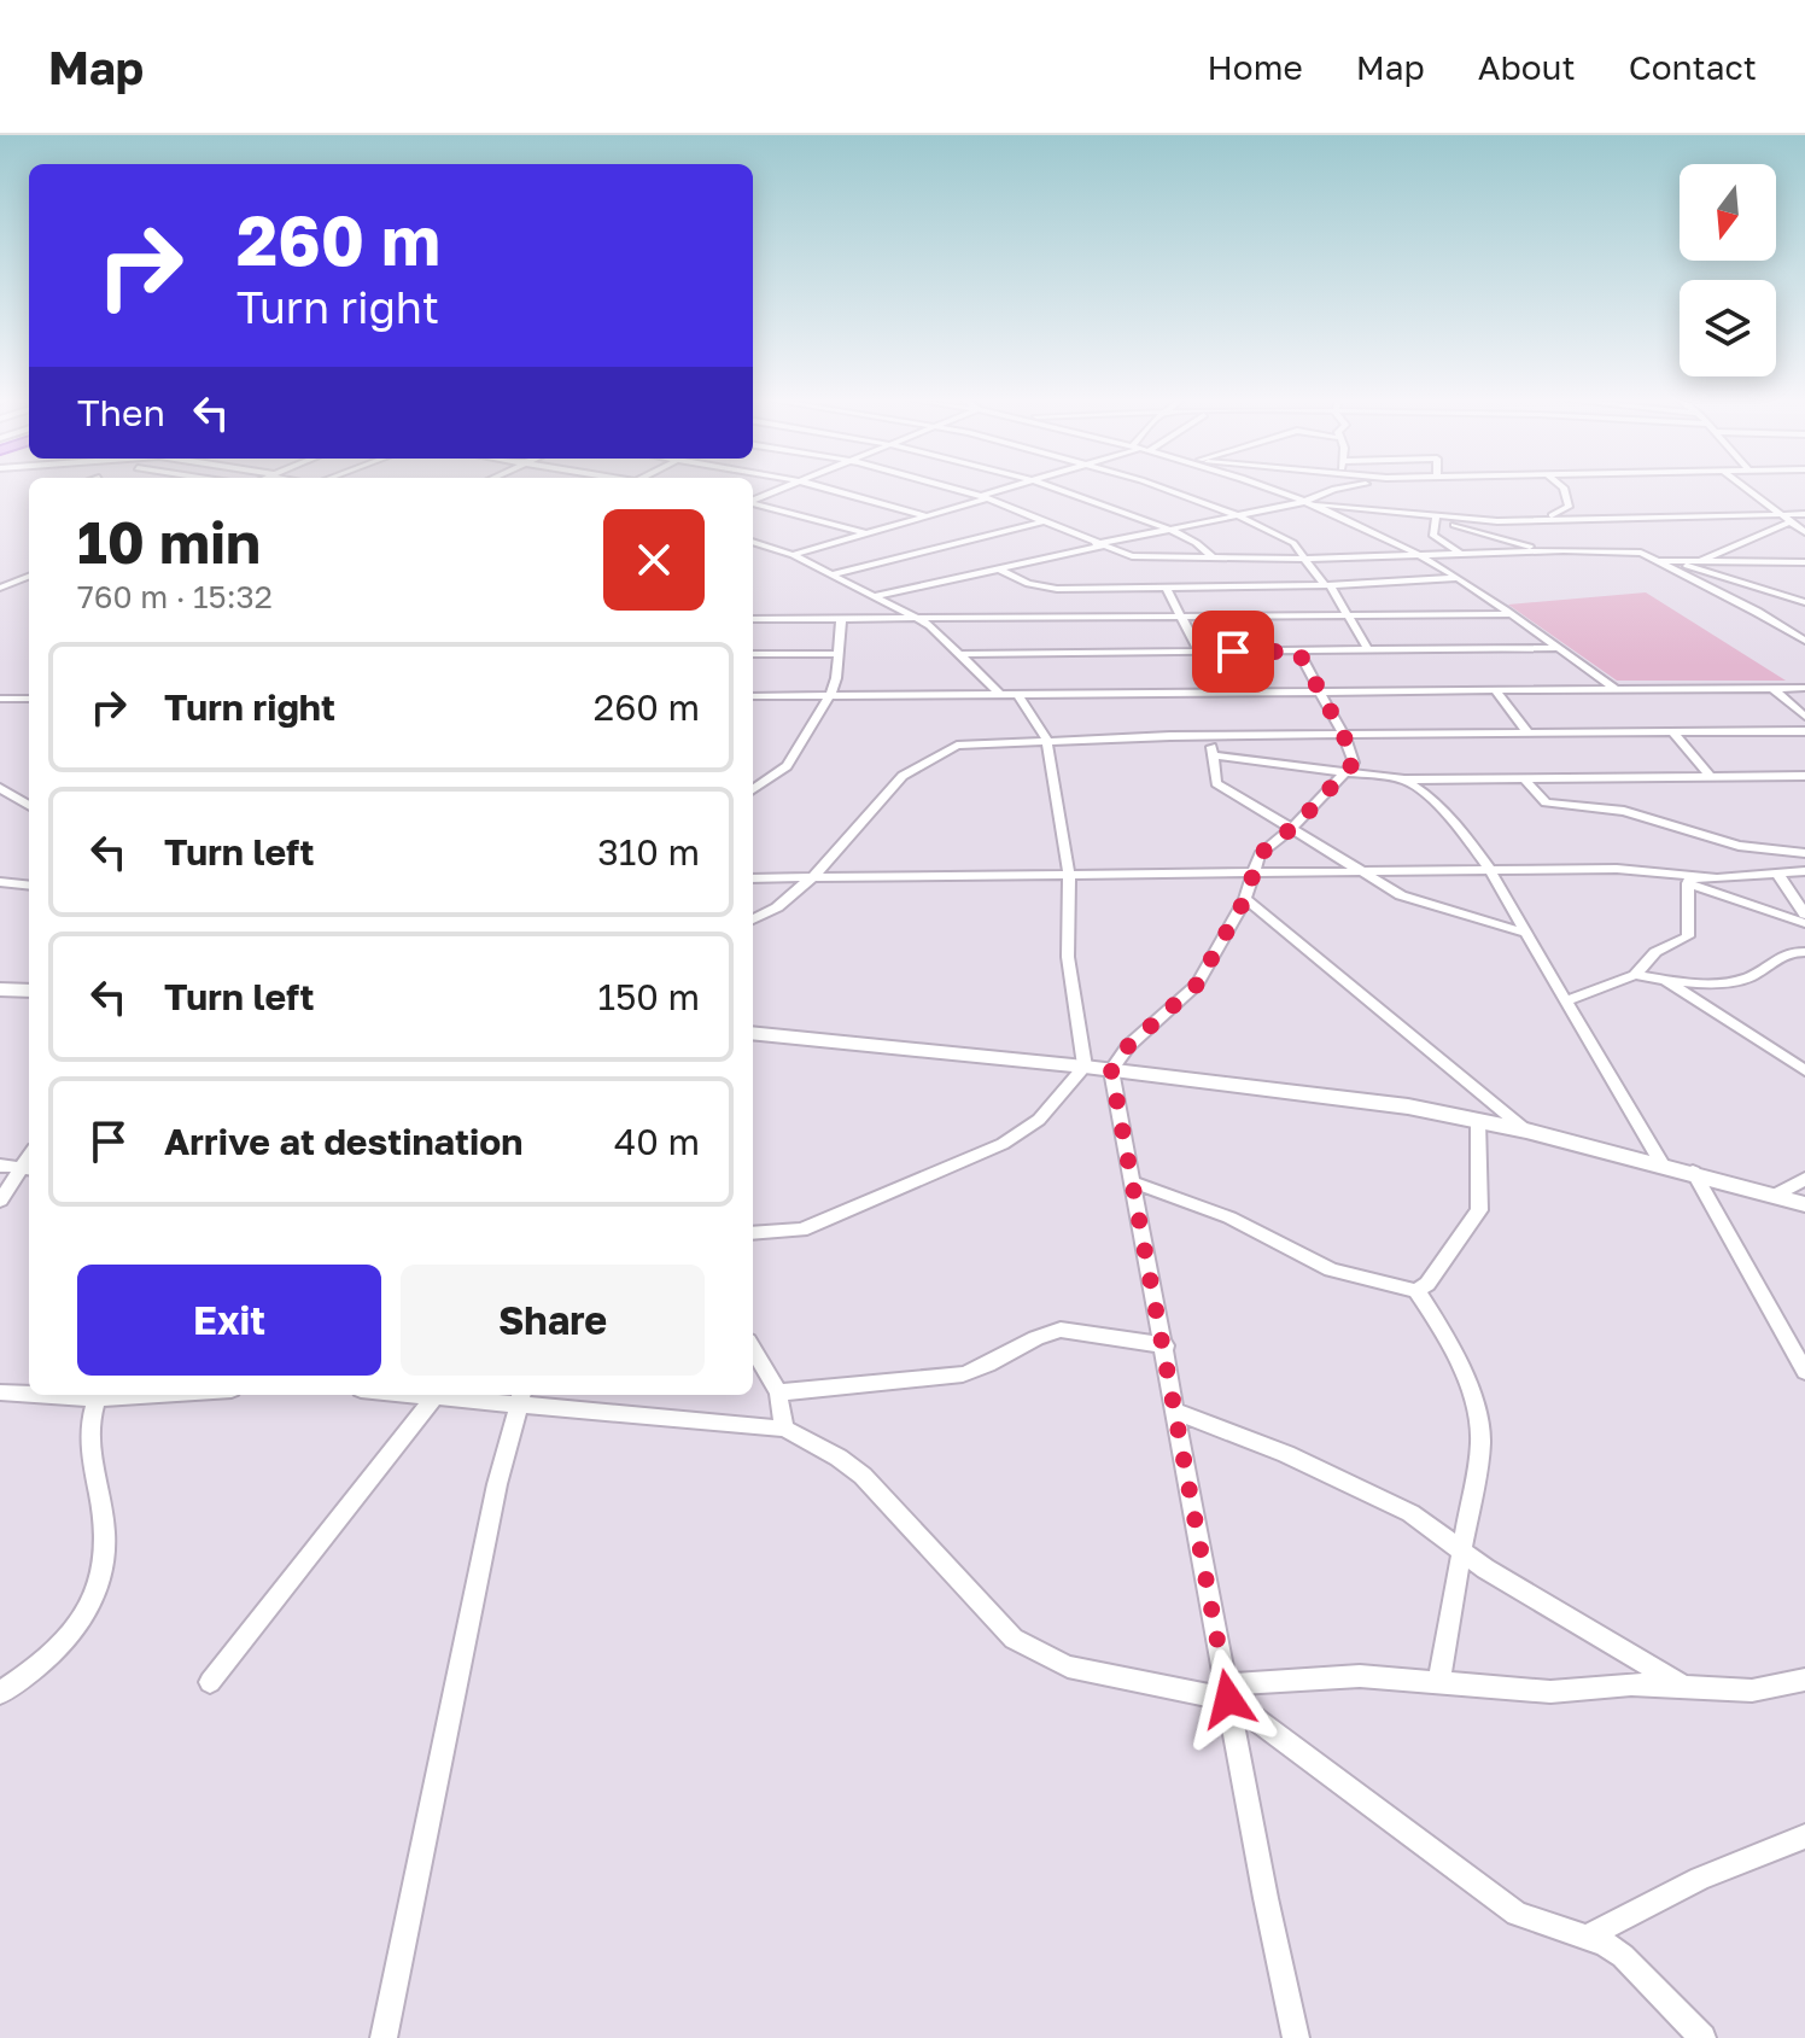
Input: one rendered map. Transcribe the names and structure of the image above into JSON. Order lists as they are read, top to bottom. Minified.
{"north":"bottom","page":{"header":"Map","nav":["Home","Map","About","Contact"],"turn":["260 m","Turn right"],"then":"Then","heading":["10 min","760 m · 15:32"],"list":[{"name":"Turn right","value":"260 m"},{"name":"Turn left","value":"310 m"},{"name":"Turn left","value":"150 m"},{"name":"Arrive at destination","value":"40 m"}],"buttons":["Exit","Share"]}}
